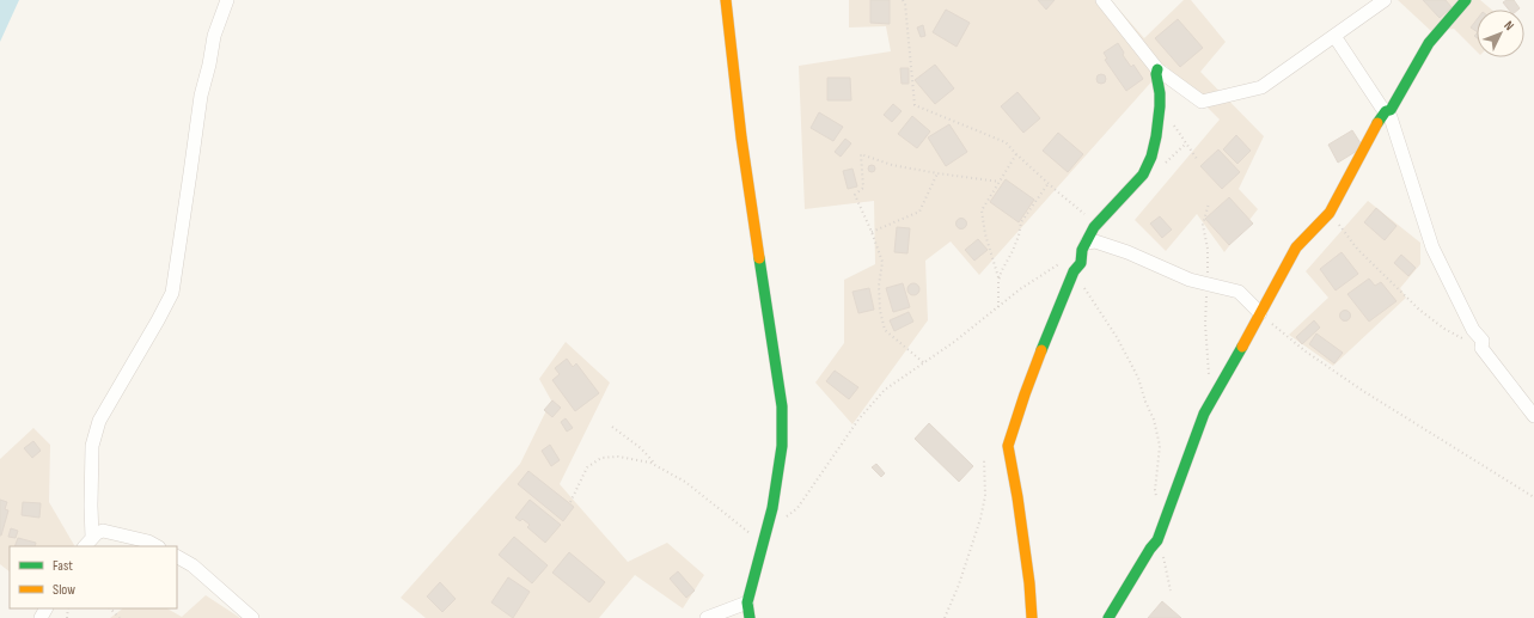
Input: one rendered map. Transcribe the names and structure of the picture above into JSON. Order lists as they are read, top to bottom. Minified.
{"legend":["Fast","Slow"],"north":"top right"}
